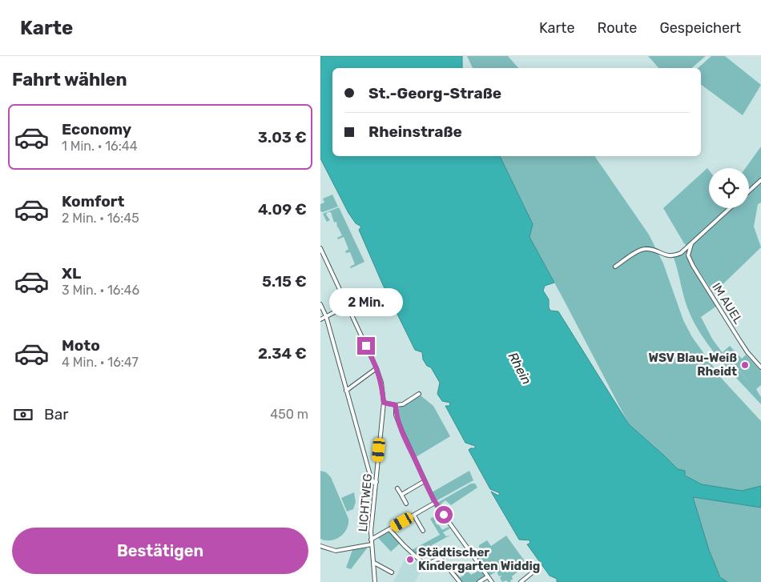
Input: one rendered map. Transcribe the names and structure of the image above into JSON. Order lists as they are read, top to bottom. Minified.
{"streets":{"street":["IM AUEL","LICHTWEG"]},"water":["Rhein"],"places":["WSV Blau-Weiß Rheidt","Städtischer Kindergarten Widdig"],"page":{"header":"Karte","nav":["Karte","Route","Gespeichert"],"heading":"Fahrt wählen","banner":["St.-Georg-Straße","Rheinstraße"],"list":[{"name":"Economy","note":"1 Min. · 16:44","value":"3.03 €"},{"name":"Komfort","note":"2 Min. · 16:45","value":"4.09 €"},{"name":"XL","note":"3 Min. · 16:46","value":"5.15 €"},{"name":"Moto","note":"4 Min. · 16:47","value":"2.34 €"}],"bubble":"2 Min.","pay":["Bar","450 m"],"buttons":"Bestätigen"}}
